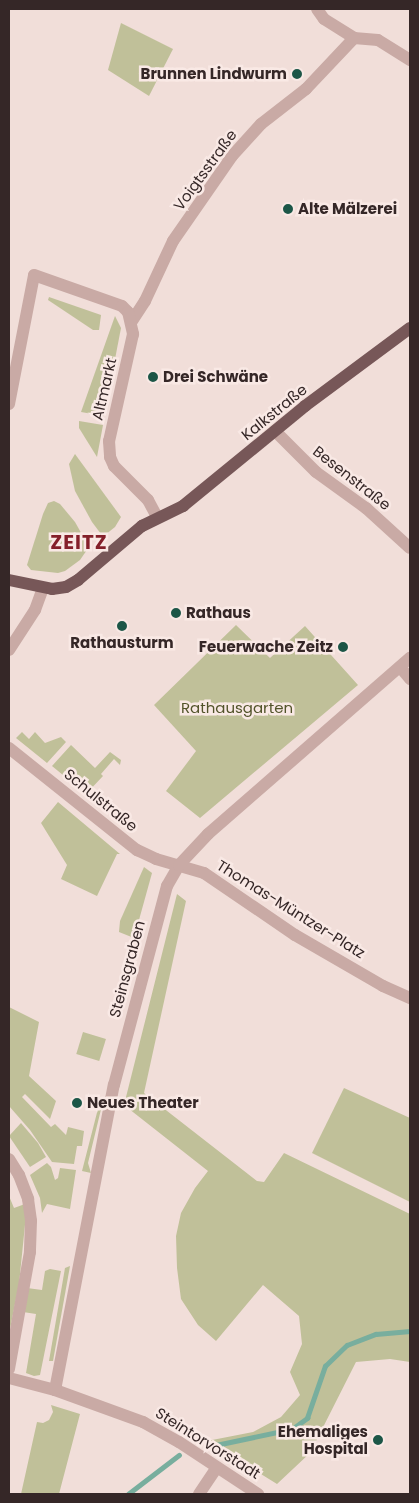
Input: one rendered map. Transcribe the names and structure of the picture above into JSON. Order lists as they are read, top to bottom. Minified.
{"streets":{"main road":["Kalkstraße"],"street":["Voigtsstraße","Altmarkt","Besenstraße","Schulstraße","Thomas-Müntzer-Platz","Steinsgraben","Steintorvorstadt"]},"crossings":[["Voigtsstraße","Altmarkt"],["Altmarkt","Kalkstraße"],["Kalkstraße","Besenstraße"],["Schulstraße","Thomas-Müntzer-Platz"],["Schulstraße","Steinsgraben"],["Thomas-Müntzer-Platz","Steinsgraben"],["Steinsgraben","Steintorvorstadt"]],"districts":["ZEITZ"],"parks":["Rathausgarten"],"places":["Brunnen Lindwurm","Alte Mälzerei","Drei Schwäne","Rathaus","Rathausturm","Feuerwache Zeitz","Neues Theater","Ehemaliges Hospital"]}
